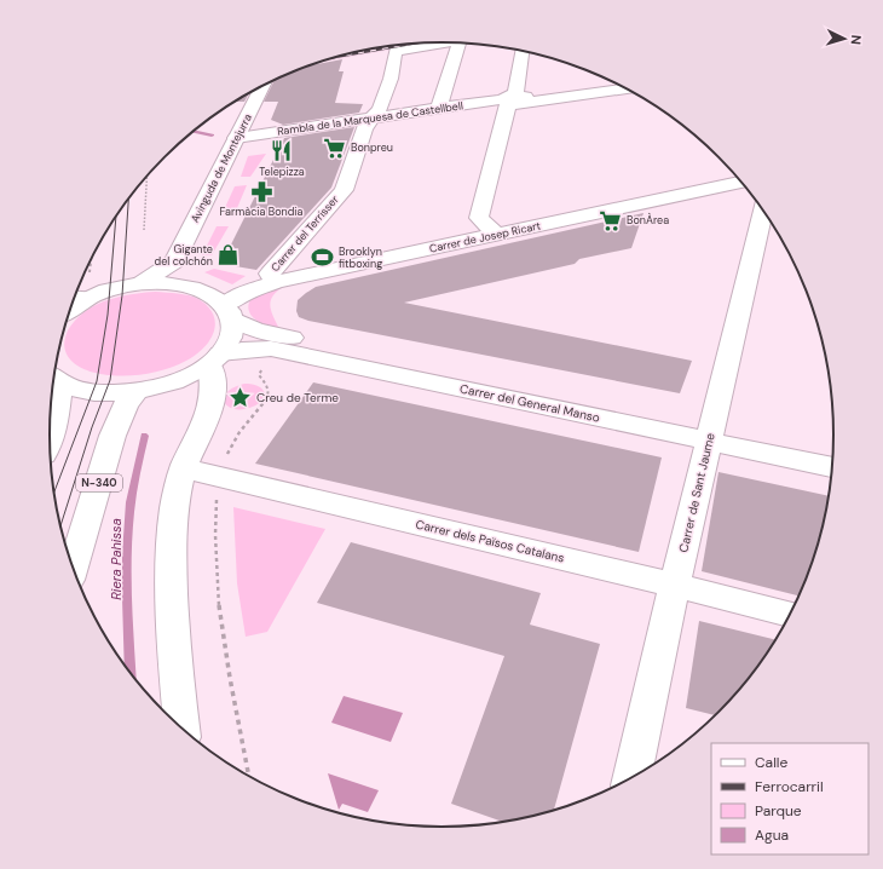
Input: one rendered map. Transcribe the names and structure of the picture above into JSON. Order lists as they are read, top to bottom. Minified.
{"streets":{"street":["Rambla de la Marquesa de Castellbell","Avinguda de Montejurra","Carrer del Terrisser","Carrer de Josep Ricart","Carrer del General Manso","N-340","Carrer de Sant Jaume","Carrer dels Països Catalans"]},"crossings":[["Rambla de la Marquesa de Castellbell","Avinguda de Montejurra"],["Rambla de la Marquesa de Castellbell","Carrer del Terrisser"],["Carrer del Terrisser","Carrer de Josep Ricart"],["Carrer de Josep Ricart","Carrer del General Manso"],["Carrer del General Manso","Carrer de Sant Jaume"],["Carrer de Sant Jaume","Carrer dels Països Catalans"]],"water":["Riera Pahissa"],"places":{"supermarket":["Bonpreu","BonÀrea"],"restaurant":["Telepizza"],"pharmacy":["Farmàcia Bondia"],"shop":["Gigante del colchón"],"sports":["Brooklyn fitboxing"],"place":["Creu de Terme"]},"legend":["Calle","Ferrocarril","Parque","Agua"],"north":"right"}
